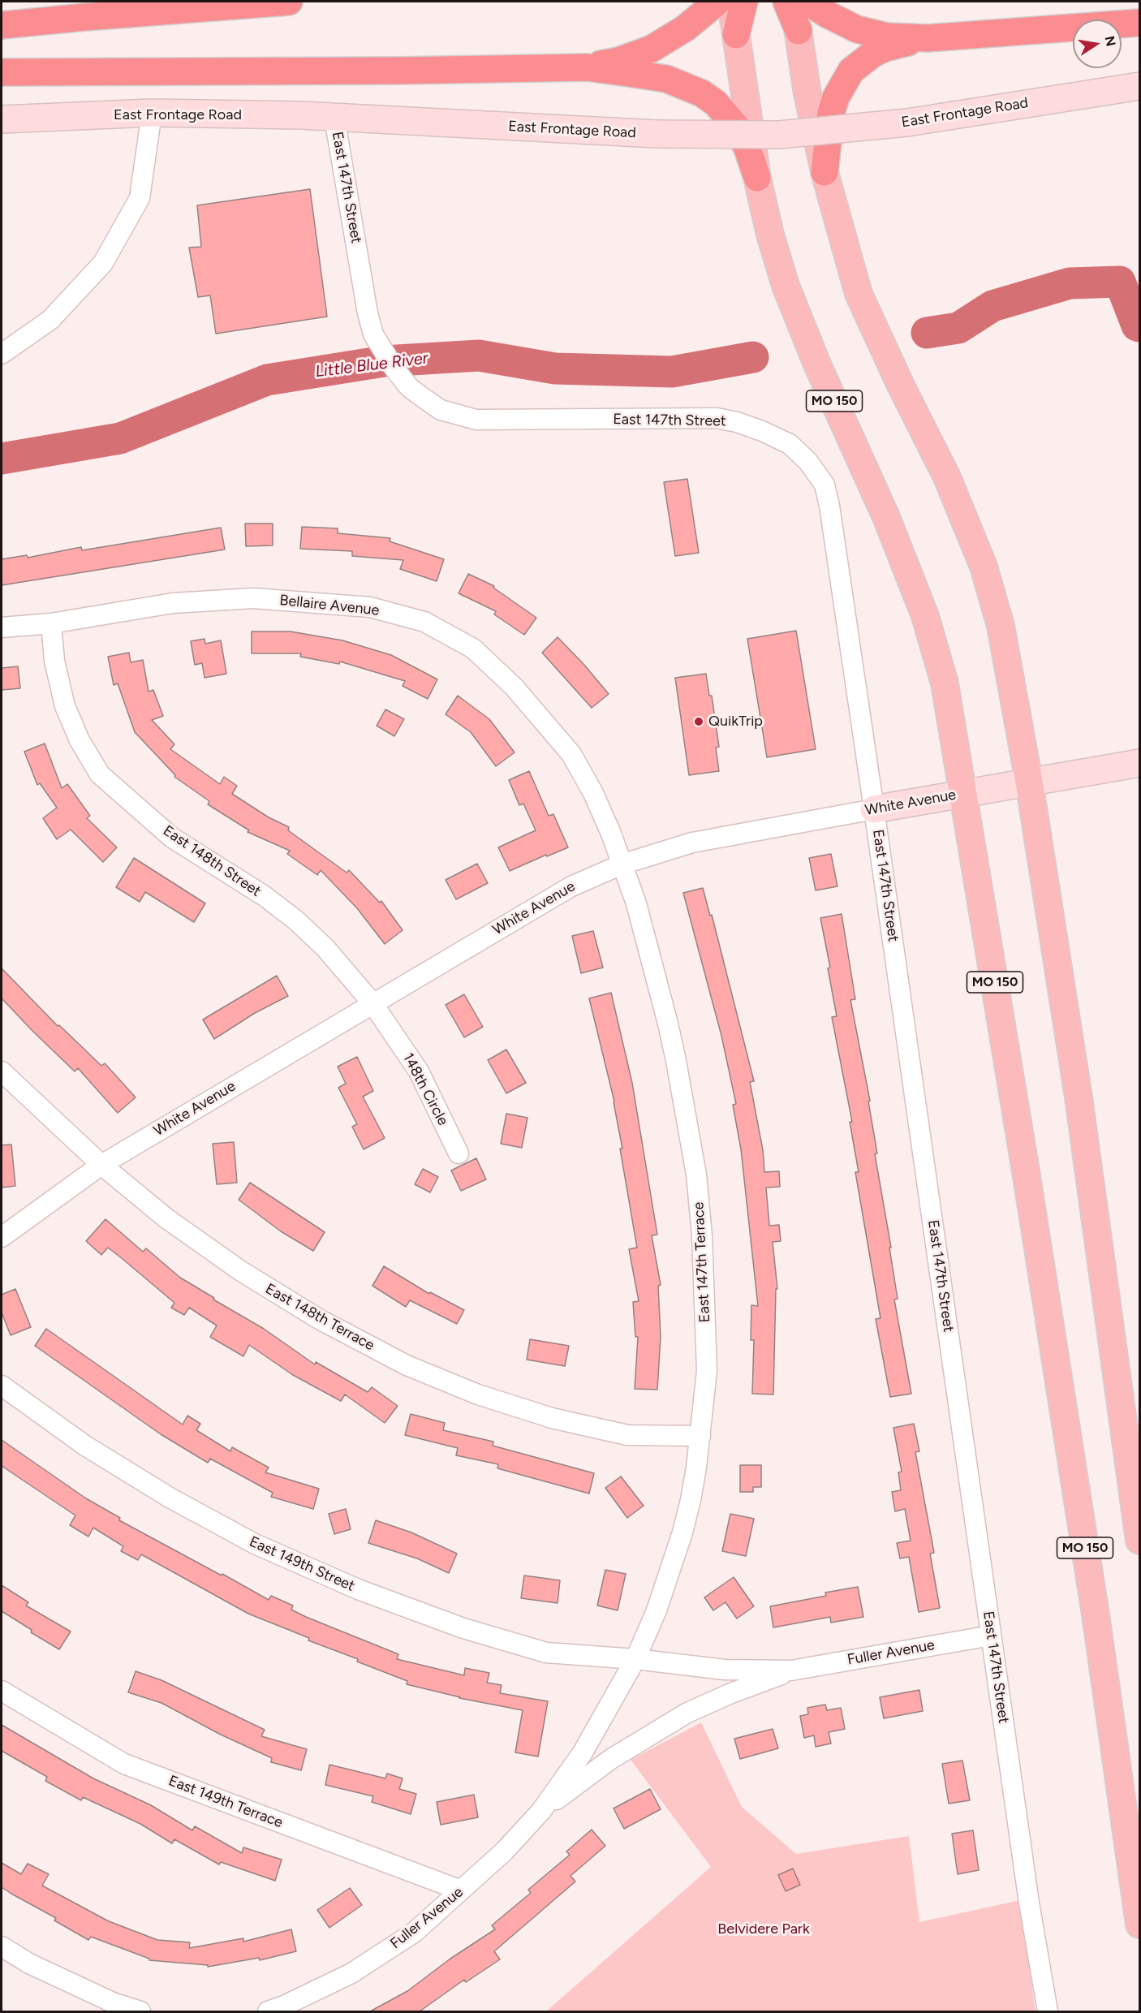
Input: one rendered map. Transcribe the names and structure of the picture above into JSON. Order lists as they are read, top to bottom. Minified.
{"streets":{"main road":["MO 150"],"street":["East Frontage Road","East 147th Street","Bellaire Avenue","White Avenue","East 148th Street","148th Circle","East 147th Terrace","East 148th Terrace","East 149th Street","Fuller Avenue","East 149th Terrace"]},"crossings":[["East Frontage Road","East 147th Street"],["East 147th Street","White Avenue"],["East 147th Street","Fuller Avenue"],["MO 150","White Avenue"],["Bellaire Avenue","White Avenue"],["Bellaire Avenue","East 148th Street"],["Bellaire Avenue","East 147th Terrace"],["White Avenue","East 148th Street"],["White Avenue","148th Circle"],["White Avenue","East 147th Terrace"],["White Avenue","East 148th Terrace"],["East 148th Street","148th Circle"],["East 147th Terrace","East 148th Terrace"],["East 147th Terrace","East 149th Street"],["East 147th Terrace","Fuller Avenue"],["East 149th Street","Fuller Avenue"],["Fuller Avenue","East 149th Terrace"]],"water":["Little Blue River"],"parks":["Belvidere Park"],"places":["QuikTrip"],"north":"right"}
